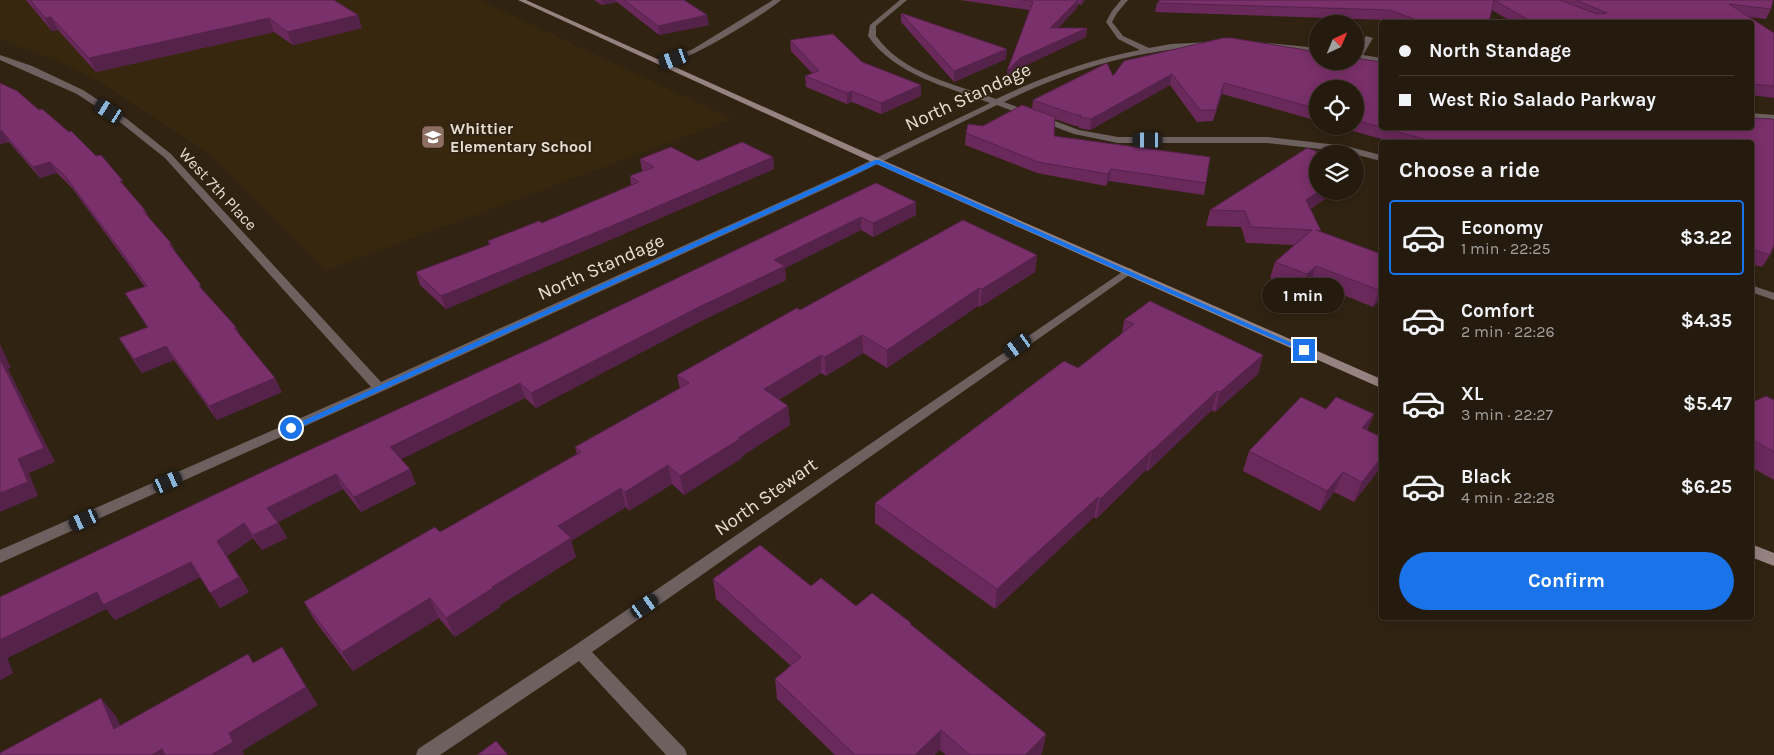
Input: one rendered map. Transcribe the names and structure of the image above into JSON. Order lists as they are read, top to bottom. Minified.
{"streets":{"street":["North Standage","West 7th Place","North Stewart"]},"crossings":[["North Standage","West 7th Place"]],"places":{"school or university":["Whittier Elementary School"]},"north":"top right","page":{"banner":["North Standage","West Rio Salado Parkway"],"heading":"Choose a ride","list":[{"name":"Economy","note":"1 min · 22:25","value":"$3.22"},{"name":"Comfort","note":"2 min · 22:26","value":"$4.35"},{"name":"XL","note":"3 min · 22:27","value":"$5.47"},{"name":"Black","note":"4 min · 22:28","value":"$6.25"}],"bubble":"1 min","buttons":"Confirm"}}
